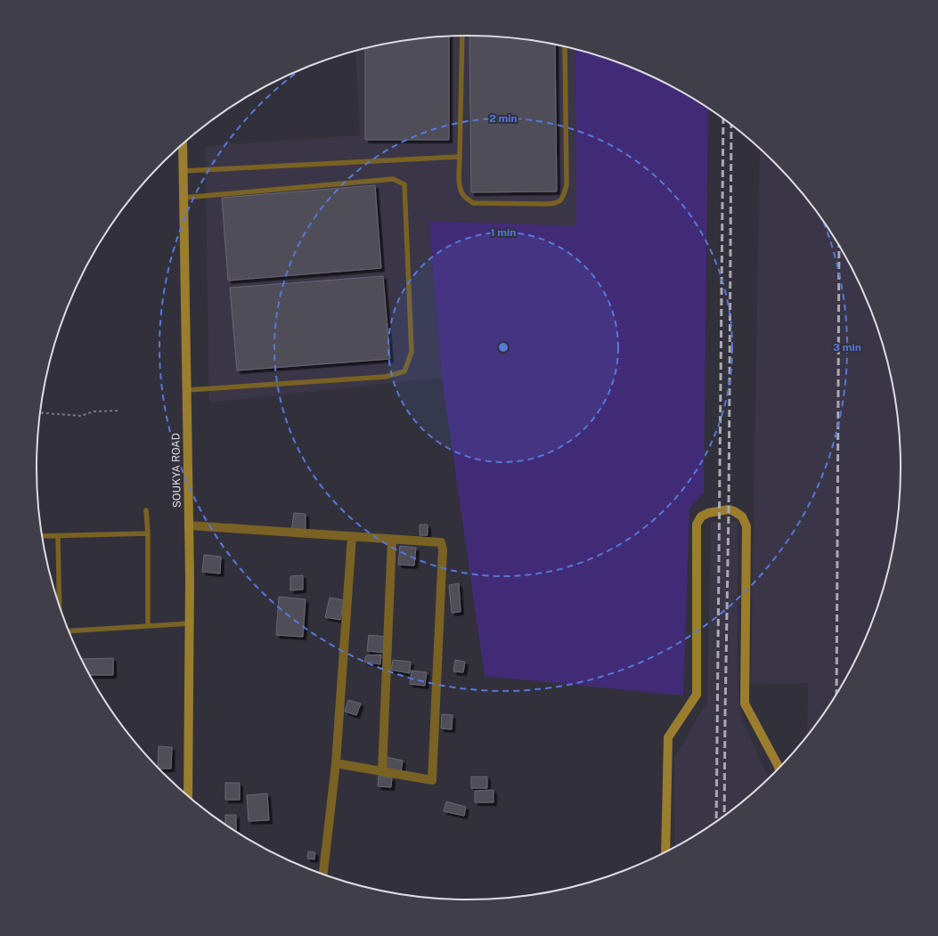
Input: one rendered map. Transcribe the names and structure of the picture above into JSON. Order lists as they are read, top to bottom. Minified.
{"streets":{"main road":["SOUKYA ROAD"]},"rings":["2 min","1 min","3 min"]}
